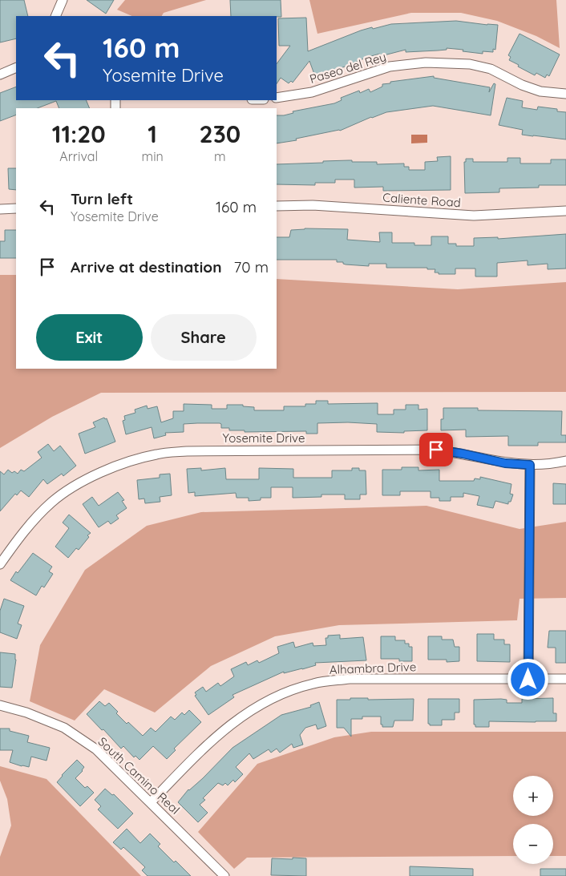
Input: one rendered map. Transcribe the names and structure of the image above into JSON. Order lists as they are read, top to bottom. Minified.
{"streets":{"street":["Paseo del Rey","Caliente Road","Yosemite Drive","Alhambra Drive","South Camino Real"]},"crossings":[["Alhambra Drive","South Camino Real"]],"page":{"turn":["160 m","Yosemite Drive"],"eta":["11:20","Arrival","1","min","230","m"],"list":[{"name":"Turn left","note":"Yosemite Drive","value":"160 m"},{"name":"Arrive at destination","value":"70 m"}],"buttons":["Exit","Share"],"map_buttons":["+","−"]}}
